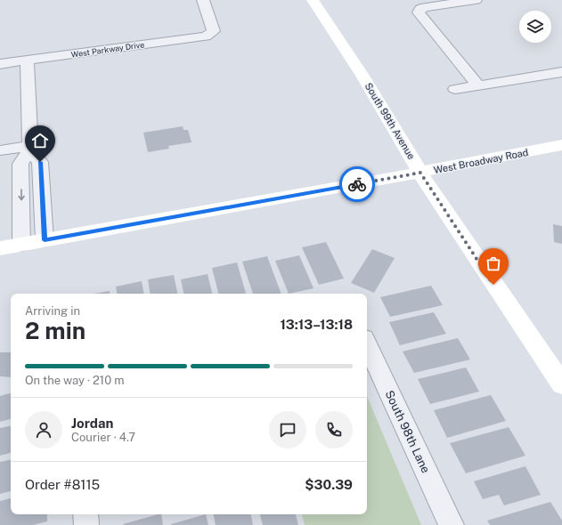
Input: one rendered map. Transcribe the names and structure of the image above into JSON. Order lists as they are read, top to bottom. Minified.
{"streets":{"main road":["South 99th Avenue","West Broadway Road"],"street":["West Parkway Drive","South 98th Lane"]},"crossings":[["South 99th Avenue","West Broadway Road"]],"page":{"heading":["2 min","Arriving in","13:13–13:18"],"panel":["Jordan","Courier · 4.7","Order #8115","$30.39"],"bar":"On the way · 210 m"}}
